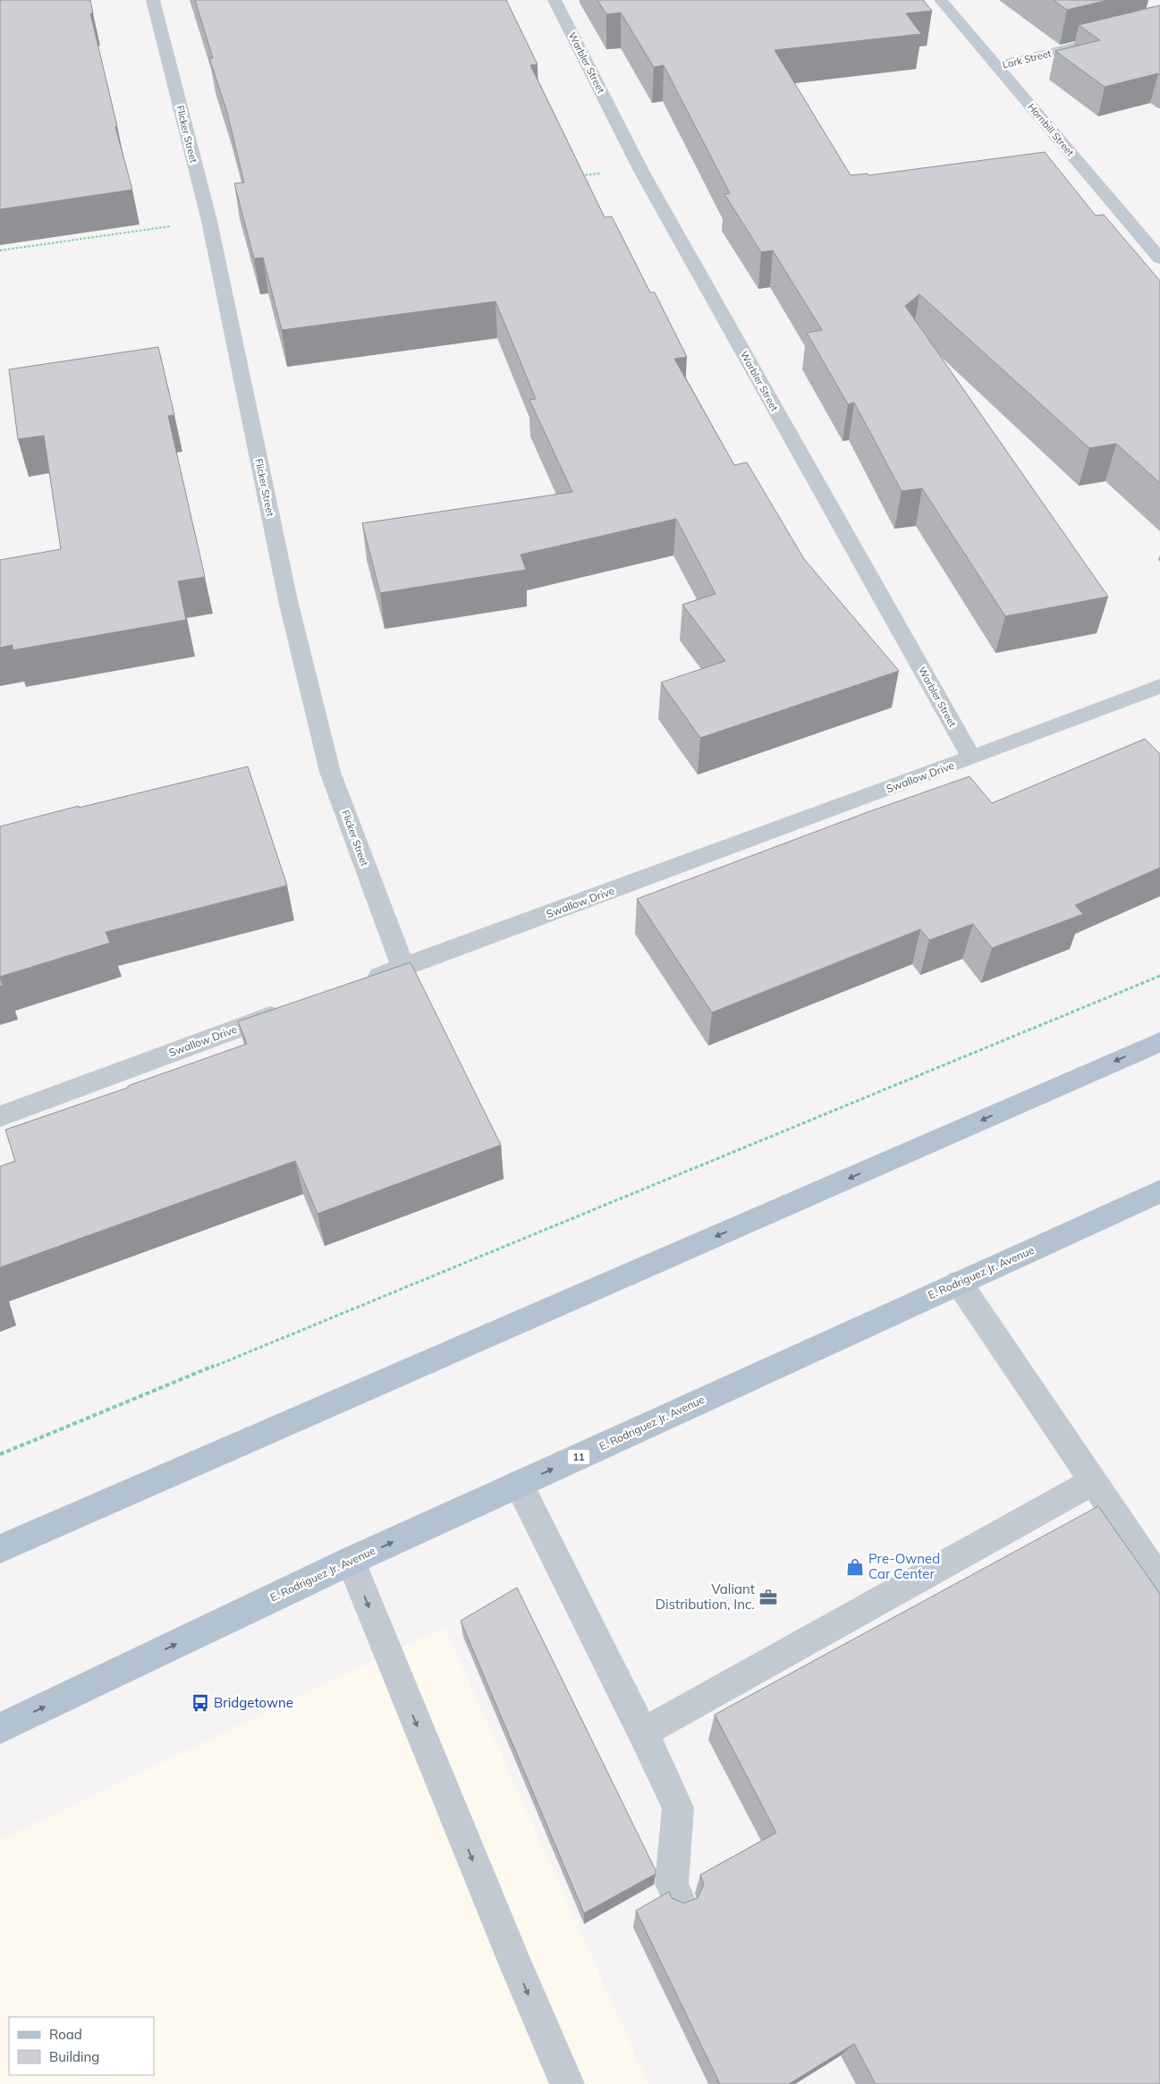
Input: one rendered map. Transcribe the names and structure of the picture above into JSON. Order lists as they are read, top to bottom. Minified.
{"streets":{"main road":["E. Rodriguez Jr. Avenue","11"],"street":["Lark Street","Warbler Street","Hornbill Street","Flicker Street","Swallow Drive"]},"crossings":[["Lark Street","Hornbill Street"],["Warbler Street","Swallow Drive"],["Flicker Street","Swallow Drive"]],"places":{"shop":["Pre-Owned Car Center"],"office":["Valiant Distribution, Inc."],"bus stop":["Bridgetowne"]},"legend":["Road","Building"]}
